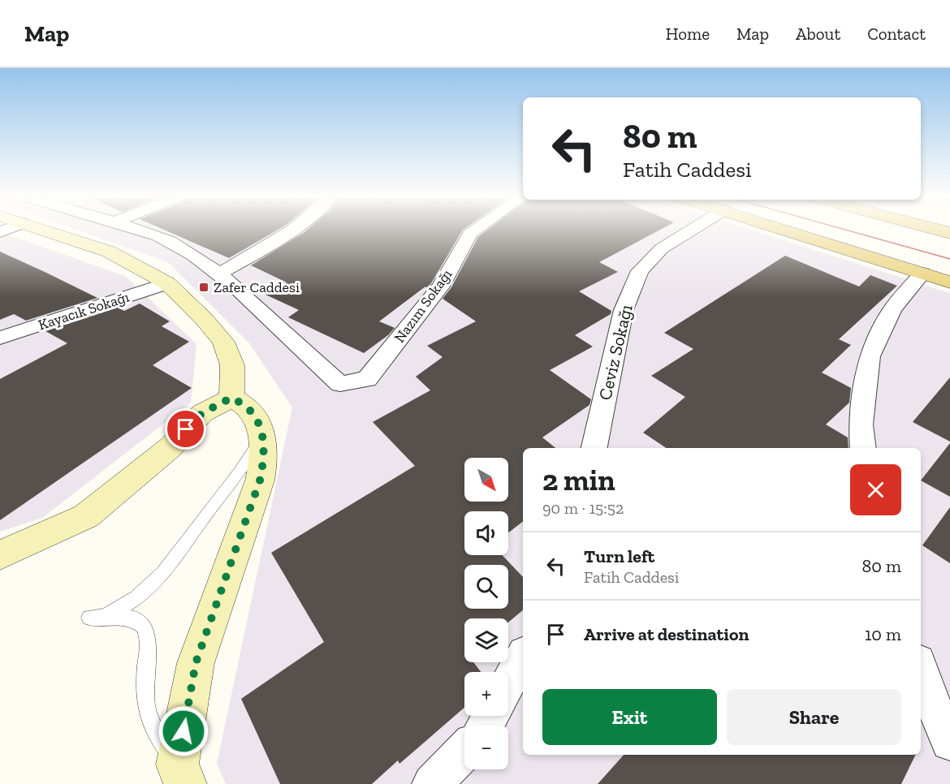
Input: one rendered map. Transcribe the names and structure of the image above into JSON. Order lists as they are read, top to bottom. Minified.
{"streets":{"street":["Nazım Sokağı","Kayacık Sokağı","Ceviz Sokağı"]},"places":{"transit":["Zafer Caddesi"]},"north":"bottom right","page":{"header":"Map","nav":["Home","Map","About","Contact"],"turn":["80 m","Fatih Caddesi"],"heading":["2 min","90 m · 15:52"],"map_buttons":["+","−"],"list":[{"name":"Turn left","note":"Fatih Caddesi","value":"80 m"},{"name":"Arrive at destination","value":"10 m"}],"buttons":["Exit","Share"]}}
